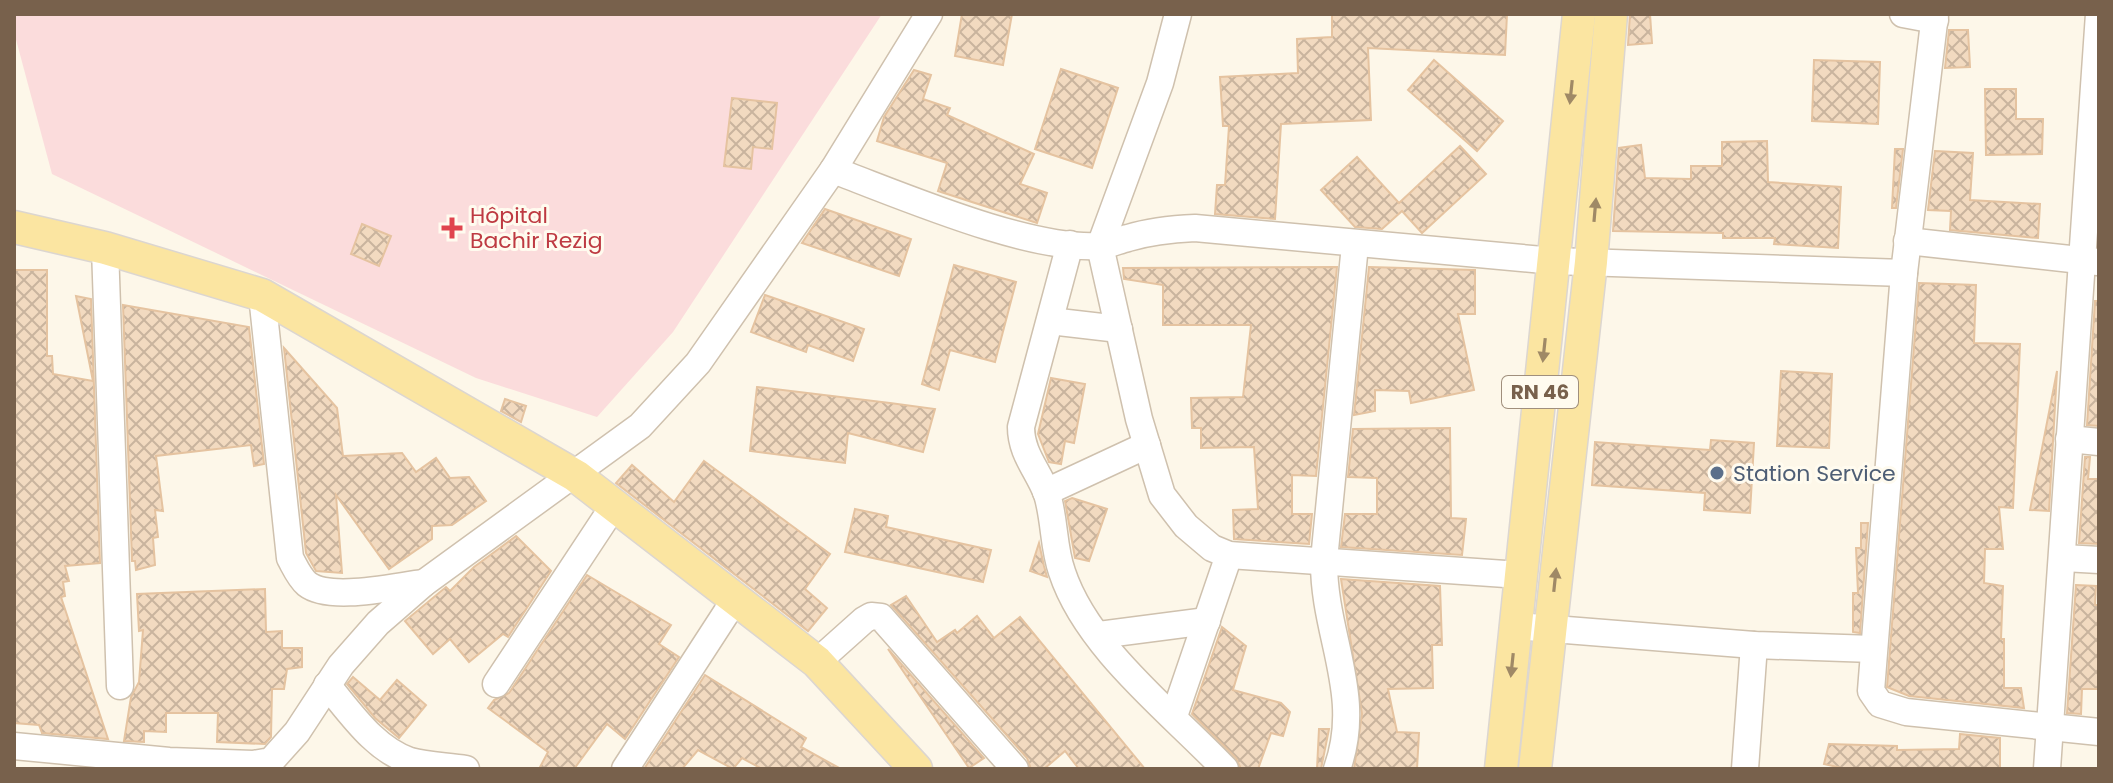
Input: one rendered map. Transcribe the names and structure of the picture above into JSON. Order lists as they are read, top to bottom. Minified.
{"streets":{"main road":["RN 46"]},"places":{"health":["Hôpital Bachir Rezig"],"other":["Station Service"]}}
